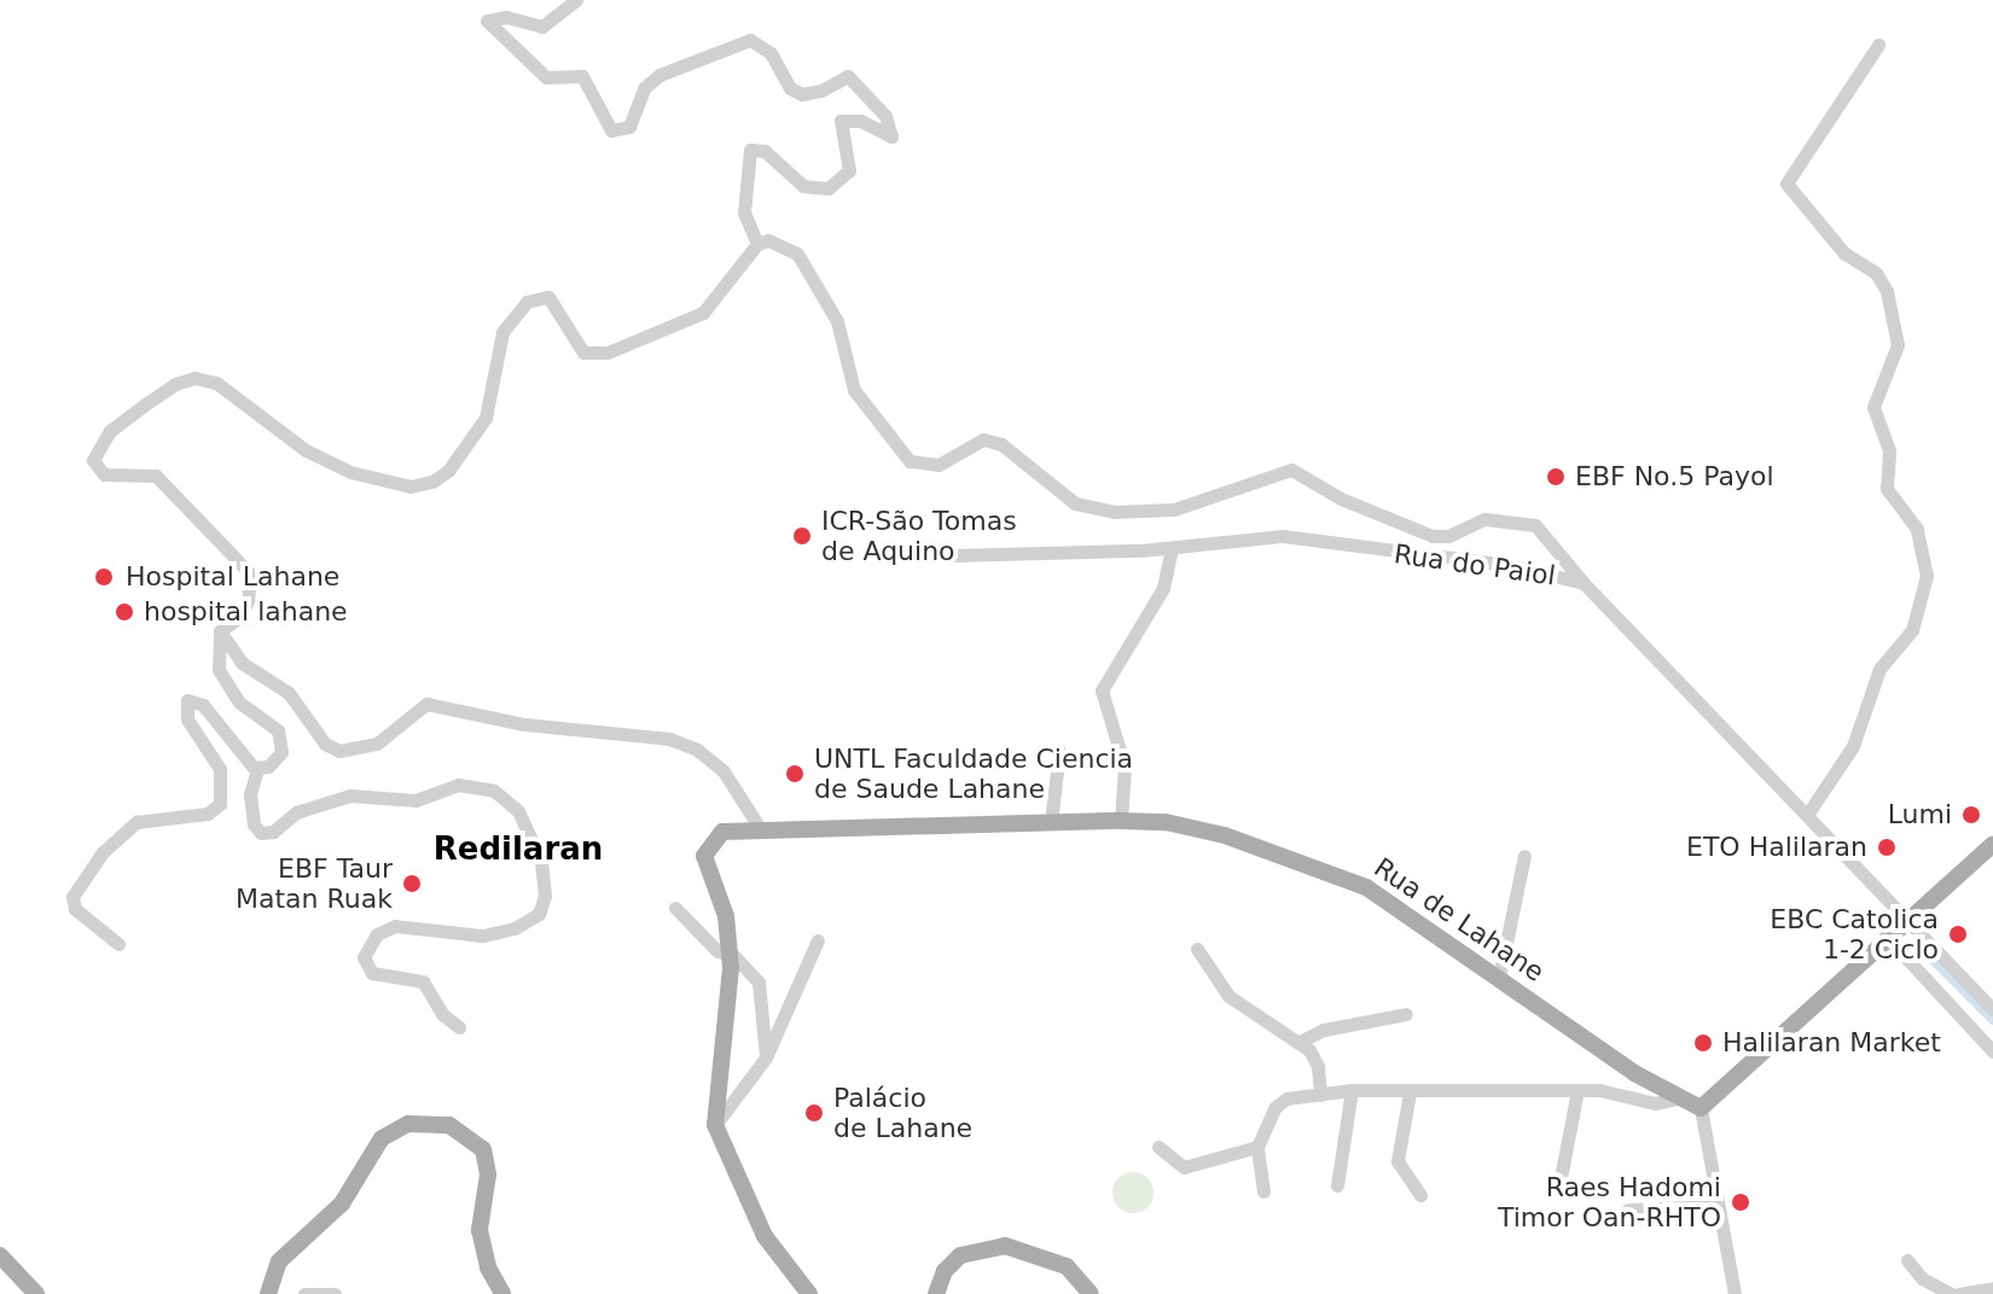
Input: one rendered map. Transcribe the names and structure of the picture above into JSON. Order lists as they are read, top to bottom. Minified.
{"streets":{"main road":["Rua de Lahane"],"street":["Rua do Paiol"]},"districts":["Redilaran"],"places":["EBF No.5 Payol","ICR-São Tomas de Aquino","Hospital Lahane","hospital lahane","UNTL Faculdade Ciencia de Saude Lahane","Lumi","ETO Halilaran","EBF Taur Matan Ruak","EBC Catolica 1-2 Ciclo","Halilaran Market","Palácio de Lahane","Raes Hadomi Timor Oan-RHTO"]}
